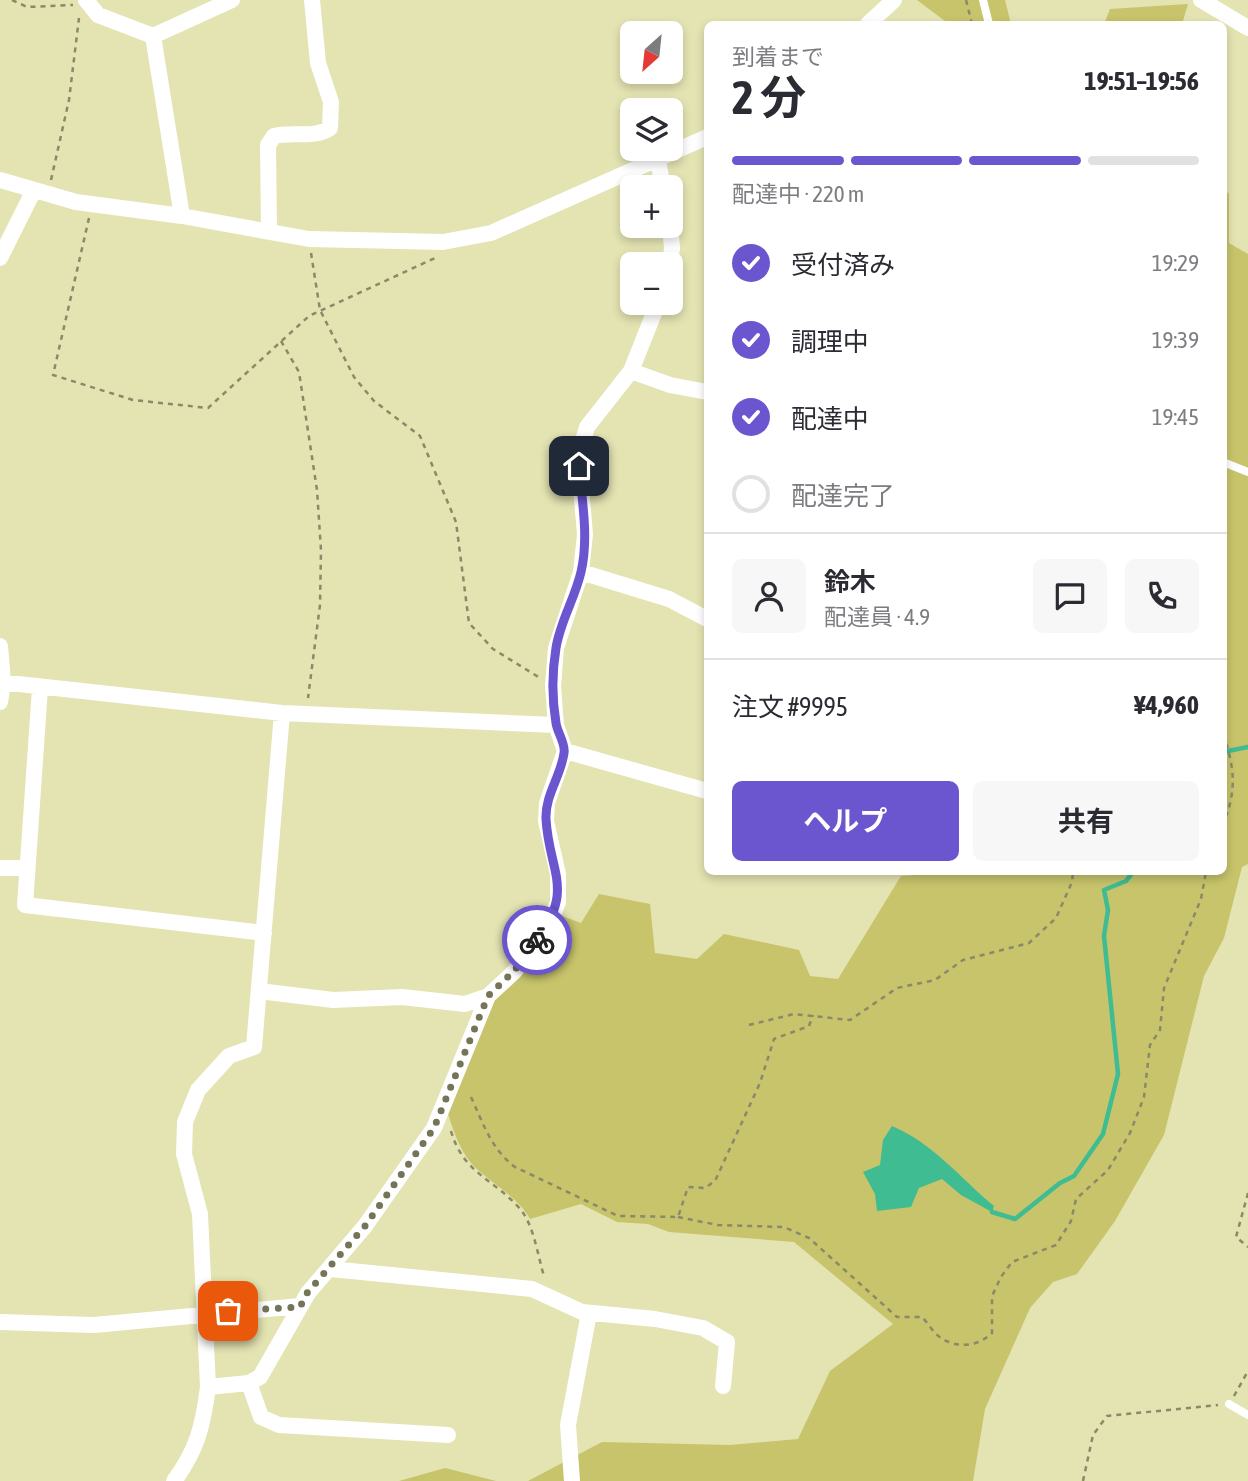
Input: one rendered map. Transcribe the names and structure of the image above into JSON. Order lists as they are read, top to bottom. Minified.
{"north":"bottom left","page":{"map_buttons":["+","−"],"heading":["2 分","到着まで","19:51–19:56"],"panel":["鈴木","配達員 · 4.9","注文 #9995","¥4,960"],"bar":"配達中 · 220 m","list":[["受付済み","19:29"],["調理中","19:39"],["配達中","19:45"],"配達完了"],"buttons":["ヘルプ","共有"]}}
